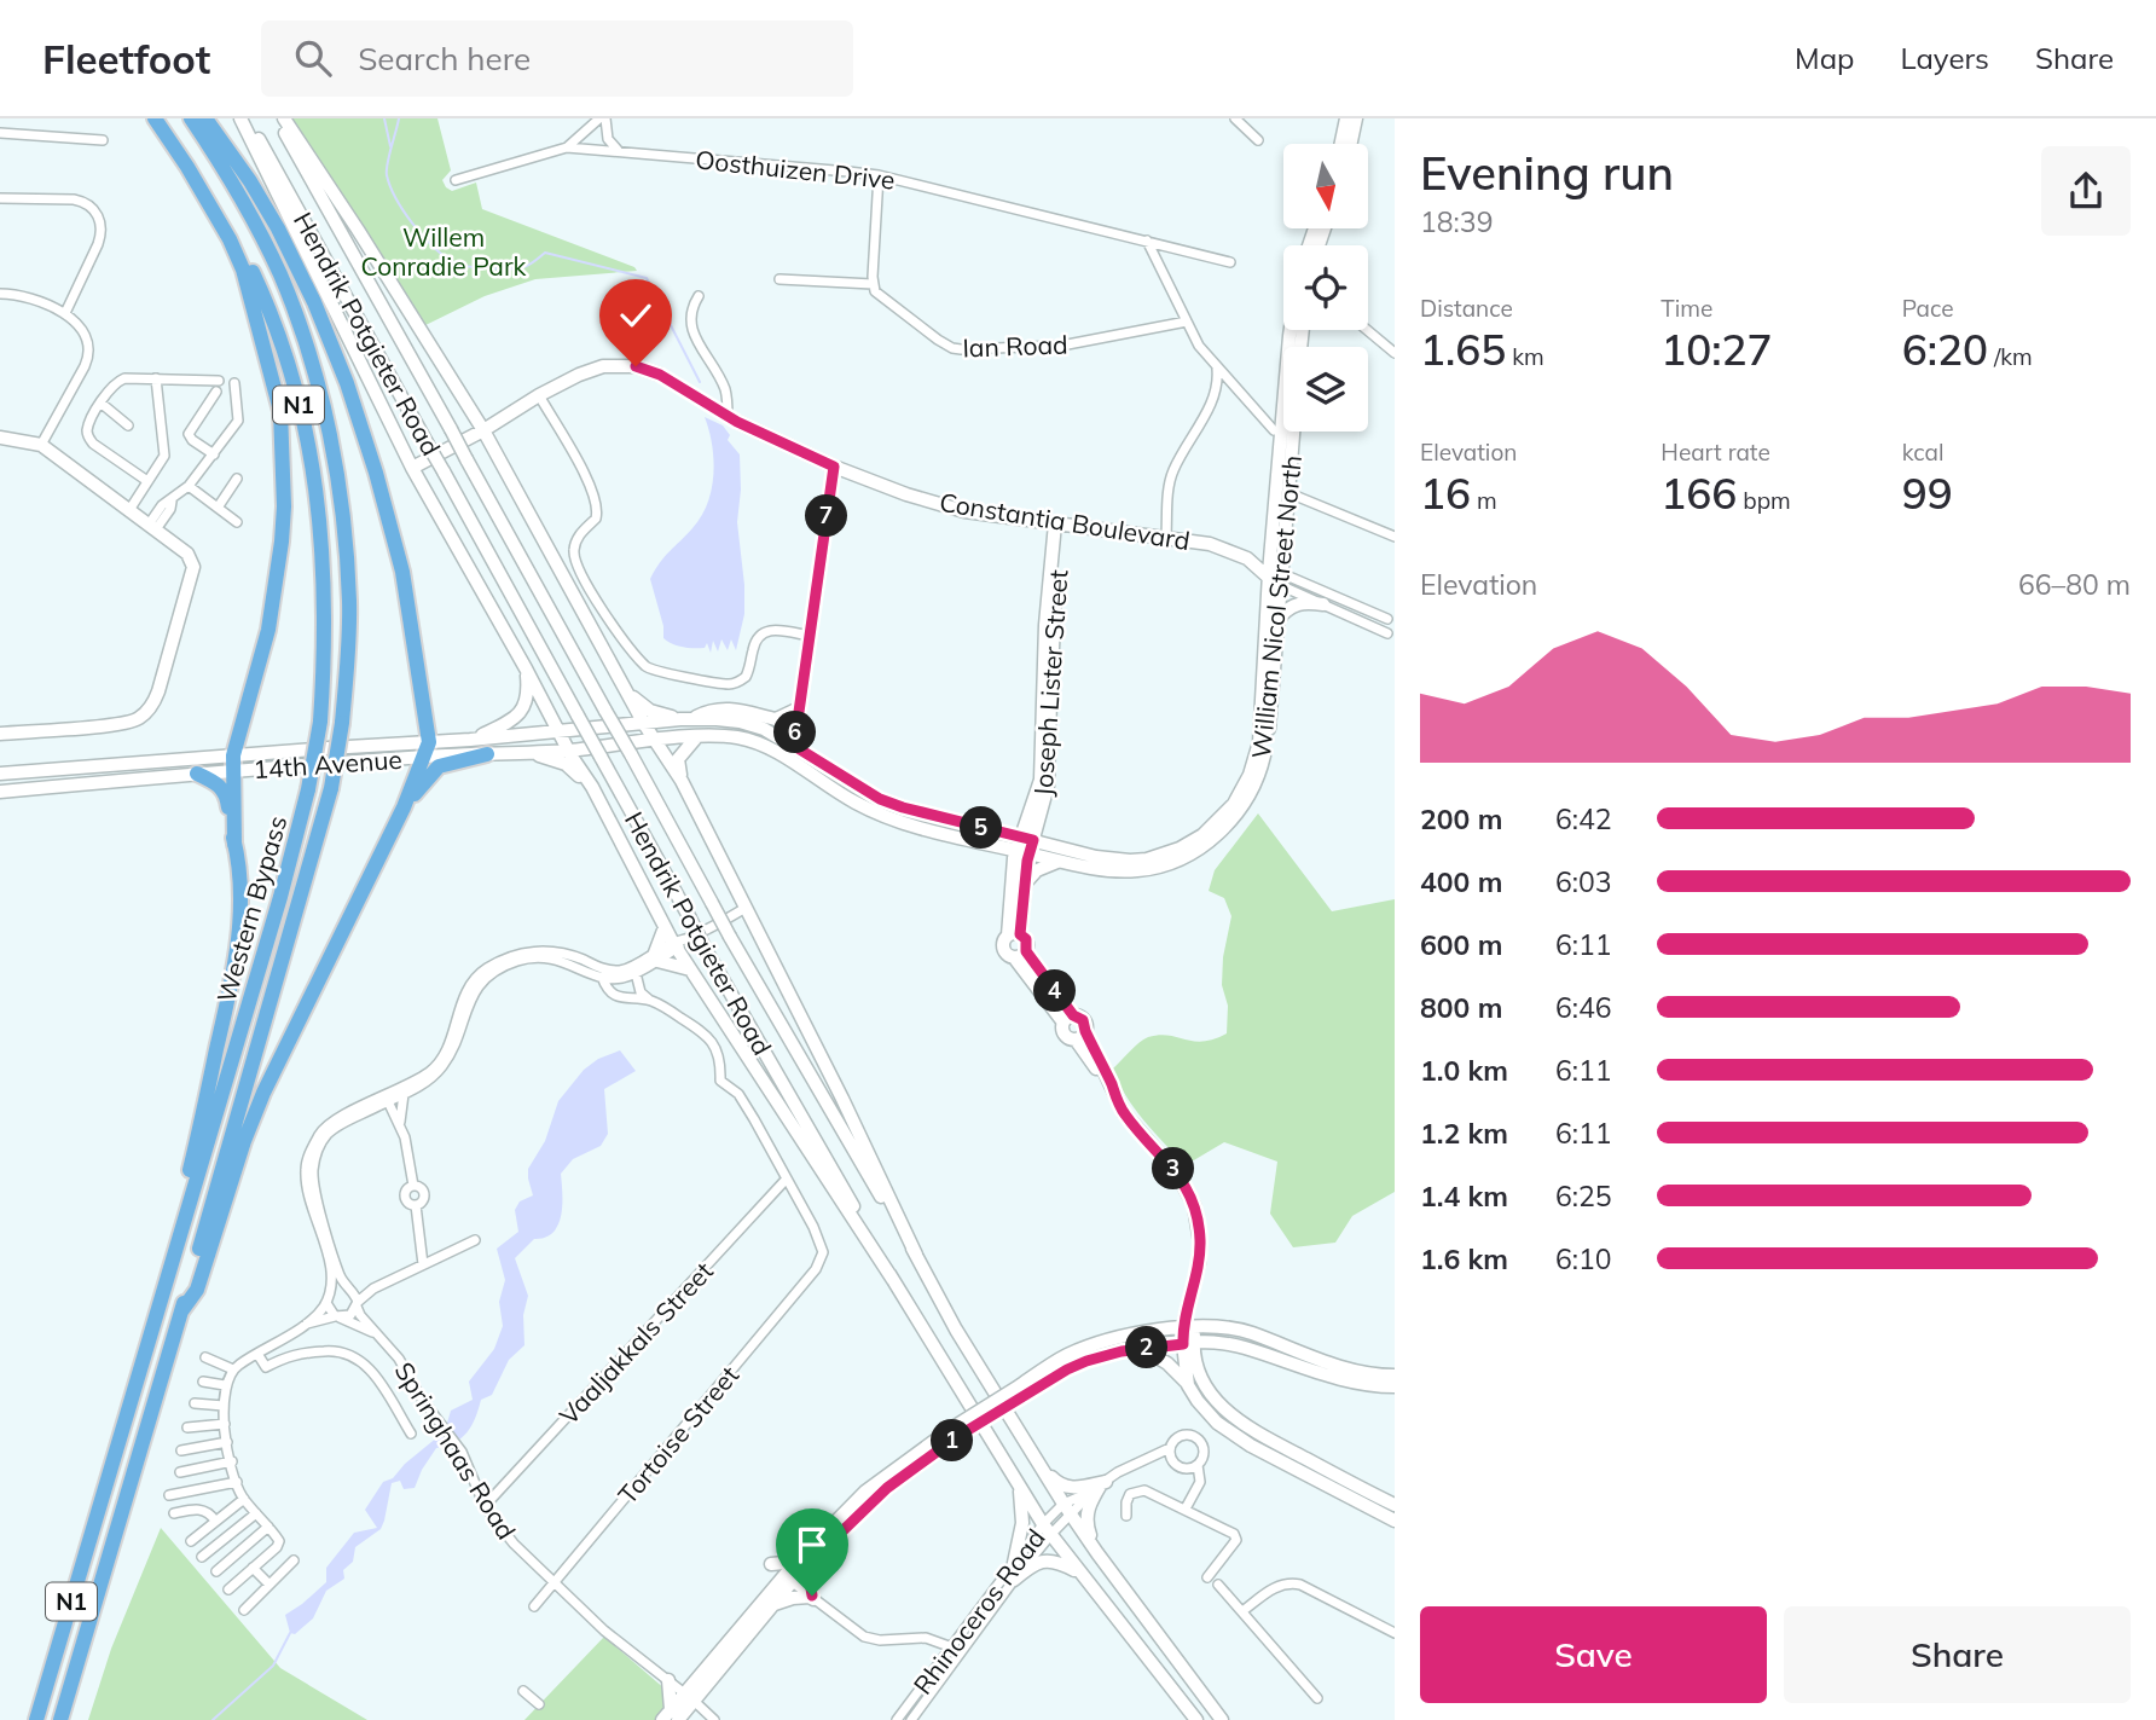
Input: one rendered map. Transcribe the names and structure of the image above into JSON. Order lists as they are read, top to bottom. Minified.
{"streets":{"highway":["N1","Western Bypass"],"main road":["Hendrik Potgieter Road","Constantia Boulevard","William Nicol Street North","Joseph Lister Street","14th Avenue"],"street":["Oosthuizen Drive","Ian Road","Vaaljakkals Street","Tortoise Street","Springhaas Road","Rhinoceros Road"]},"crossings":[["Hendrik Potgieter Road","Rhinoceros Road"],["Constantia Boulevard","William Nicol Street North"],["Constantia Boulevard","Joseph Lister Street"],["William Nicol Street North","Joseph Lister Street"],["William Nicol Street North","14th Avenue"],["Vaaljakkals Street","Tortoise Street"],["Vaaljakkals Street","Springhaas Road"],["Tortoise Street","Springhaas Road"]],"parks":["Willem Conradie Park"],"north":"bottom","page":{"header":"Fleetfoot","search":"Search here","nav":["Map","Layers","Share"],"heading":["Evening run","18:39"],"stats":[["Distance","1.65 km"],["Time","10:27"],["Pace","6:20 /km"],["Elevation","16 m"],["Heart rate","166 bpm"],["kcal","99"]],"pins":["7","6","5","4","3","2","1"],"chart":["Elevation","66–80 m"],"list":[{"name":"200 m","note":"6:42"},{"name":"400 m","note":"6:03"},{"name":"600 m","note":"6:11"},{"name":"800 m","note":"6:46"},{"name":"1.0 km","note":"6:11"},{"name":"1.2 km","note":"6:11"},{"name":"1.4 km","note":"6:25"},{"name":"1.6 km","note":"6:10"}],"buttons":["Save","Share"]}}
